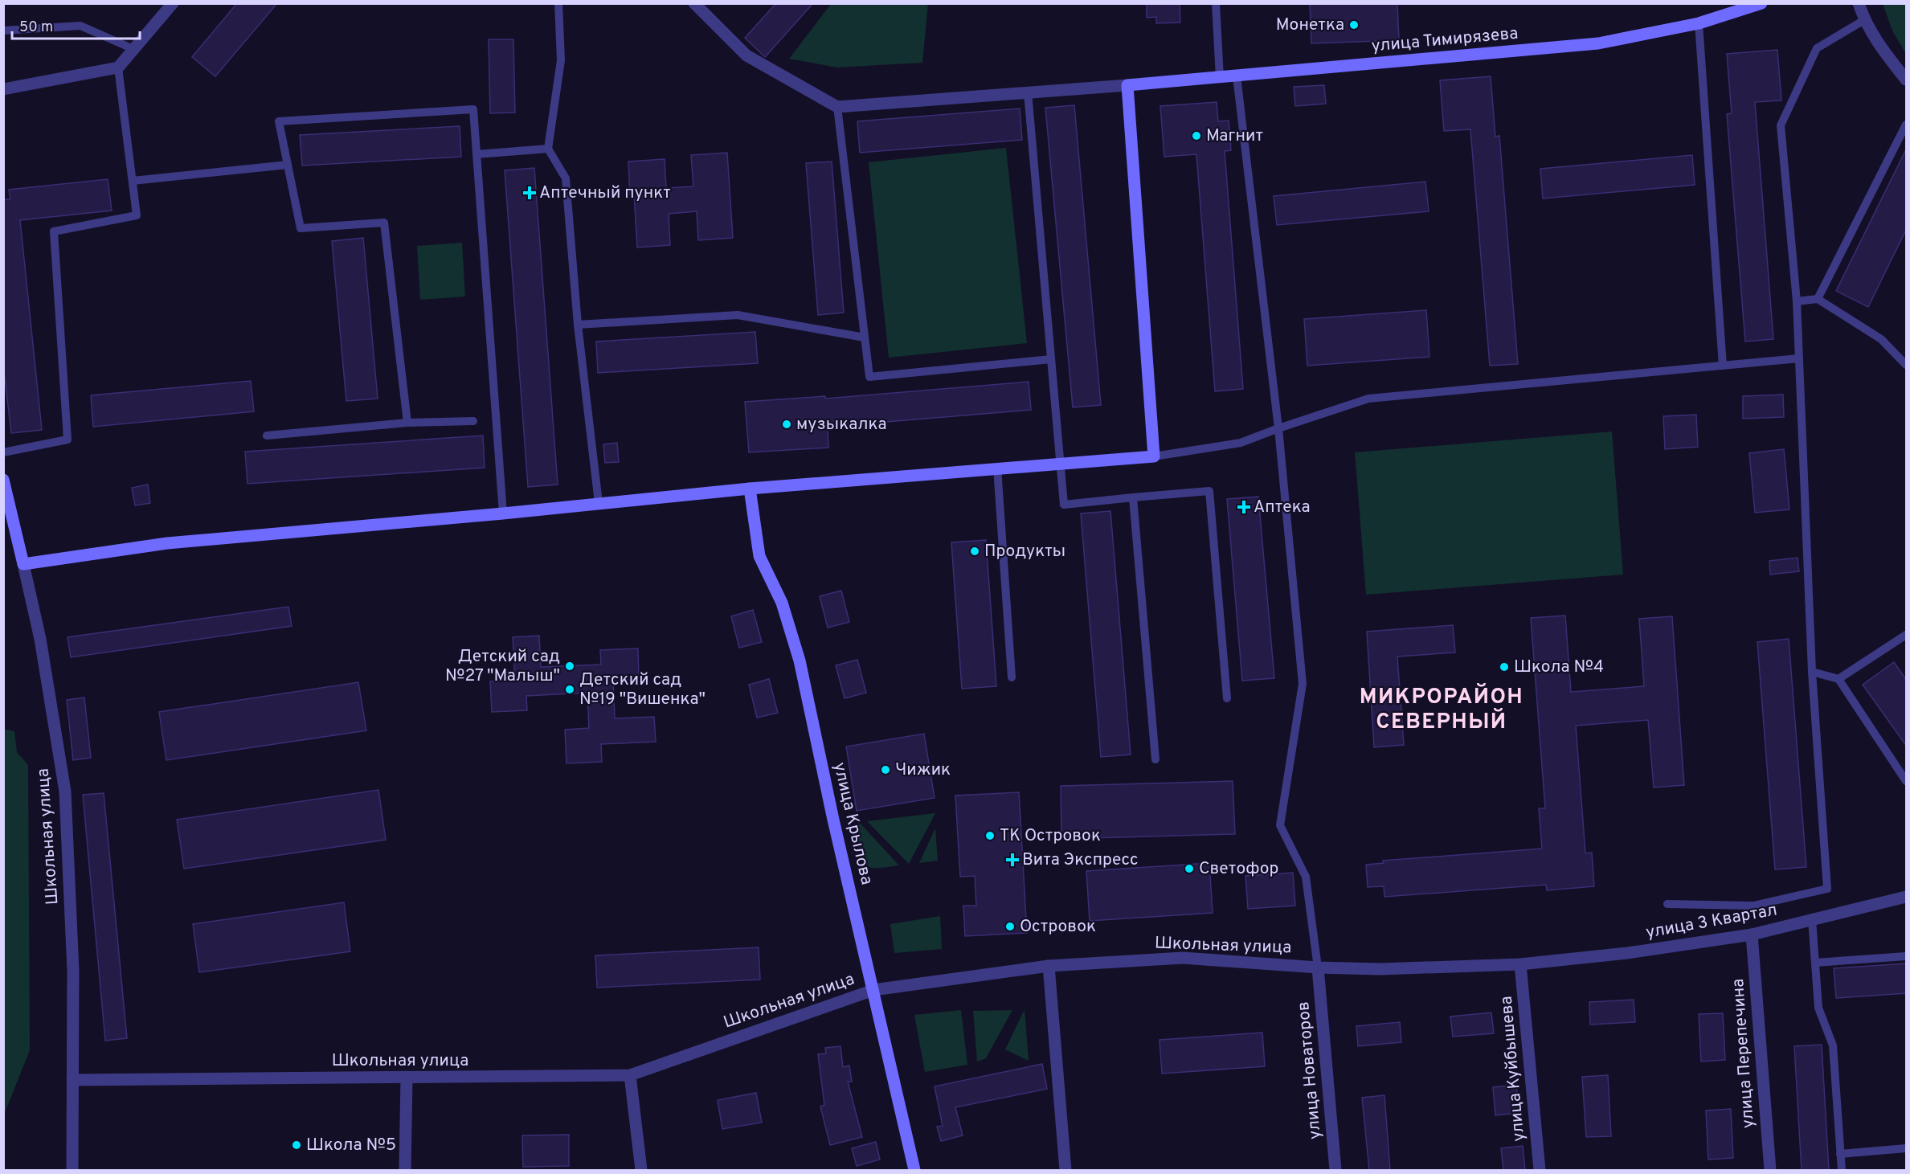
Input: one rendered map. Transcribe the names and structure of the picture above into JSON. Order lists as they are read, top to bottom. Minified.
{"streets":{"street":["улица Тимирязева","улица Крылова","Школьная улица","улица 3 Квартал","улица Перепечина","улица Куйбышева","улица Новаторов"]},"crossings":[["улица Крылова","Школьная улица"],["Школьная улица","улица 3 Квартал"],["Школьная улица","улица Куйбышева"],["Школьная улица","улица Новаторов"],["улица 3 Квартал","улица Перепечина"],["улица 3 Квартал","улица Куйбышева"]],"districts":["МИКРОРАЙОН СЕВЕРНЫЙ"],"places":{"other":["Монетка","Магнит","музыкалка","Продукты","Детский сад №27 \"Малыш\"","Школа №4","Детский сад №19 \"Вишенка\"","Чижик","ТК Островок","Светофор","Островок","Школа №5"],"health":["Аптечный пункт","Аптека","Вита Экспресс"]},"scale_bar":"50 m"}
